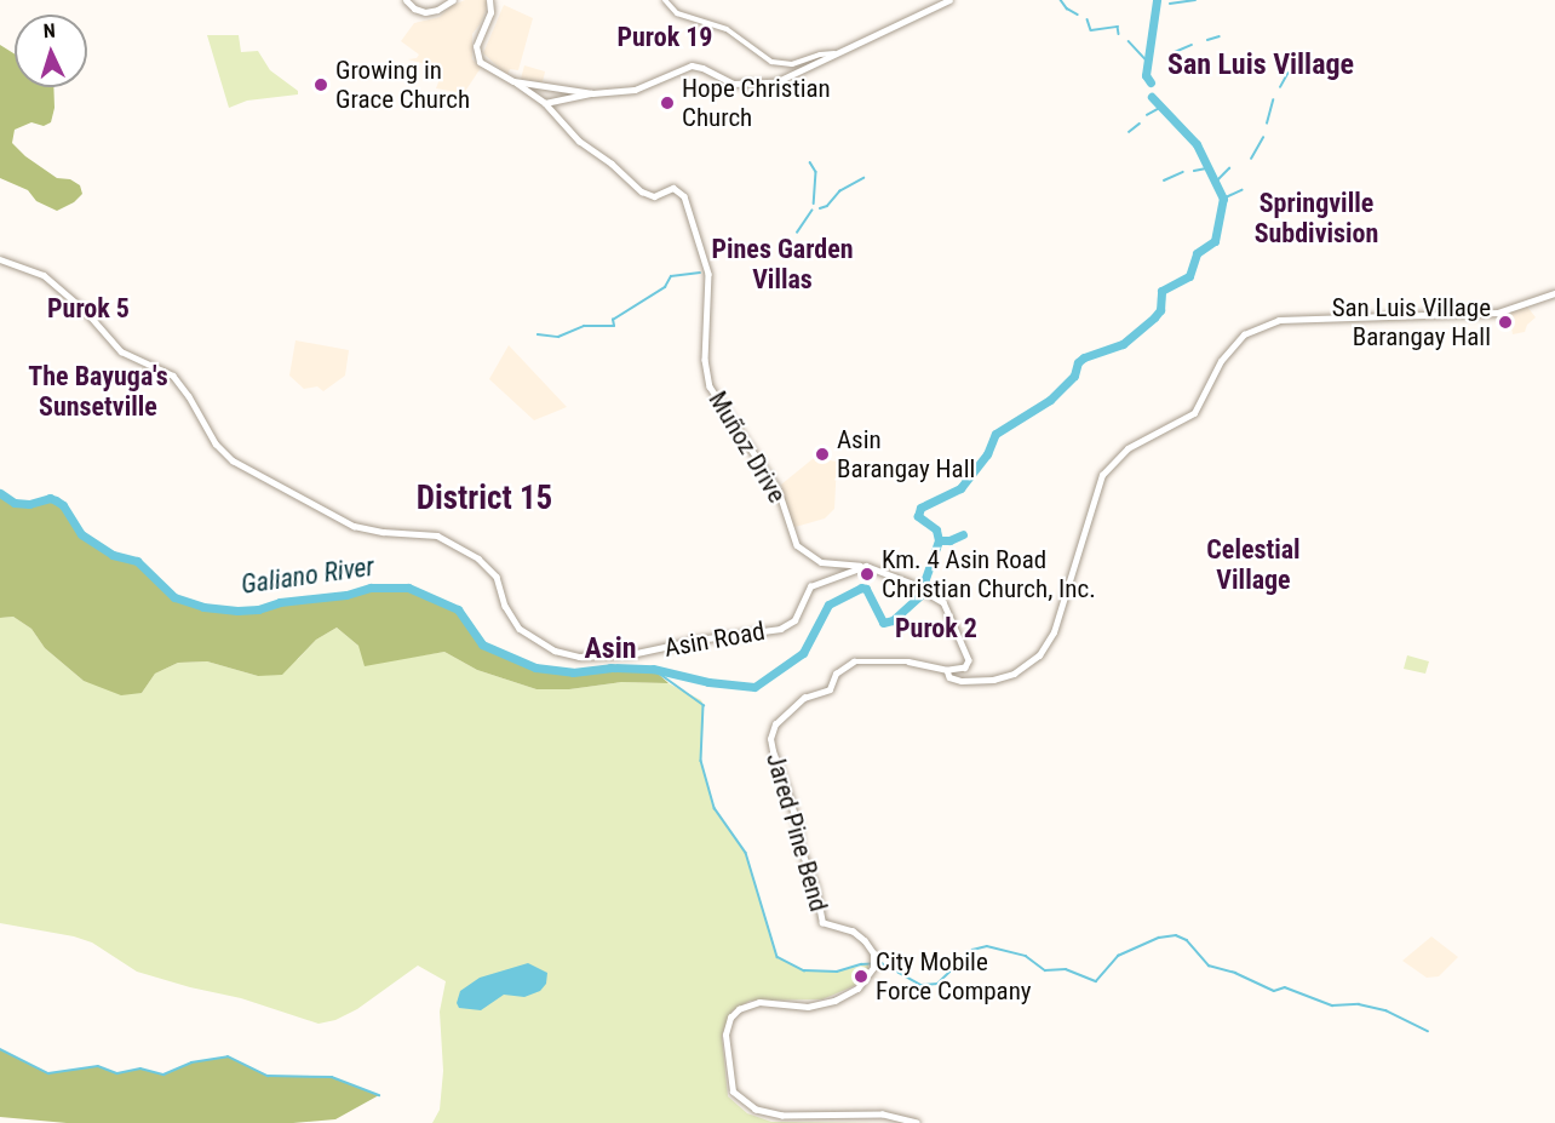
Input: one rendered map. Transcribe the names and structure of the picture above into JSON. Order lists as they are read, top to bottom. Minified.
{"streets":{"main road":["Muñoz Drive","Asin Road","Jared Pine Bend"]},"crossings":[["Muñoz Drive","Asin Road"]],"districts":["Purok 19","San Luis Village","Springville Subdivision","Pines Garden Villas","Purok 5","The Bayuga's Sunsetville","District 15","Celestial Village","Purok 2","Asin"],"water":["Galiano River"],"places":["Growing in Grace Church","Hope Christian Church","San Luis Village Barangay Hall","Asin Barangay Hall","Km. 4 Asin Road Christian Church, Inc.","City Mobile Force Company"],"north":"top"}
